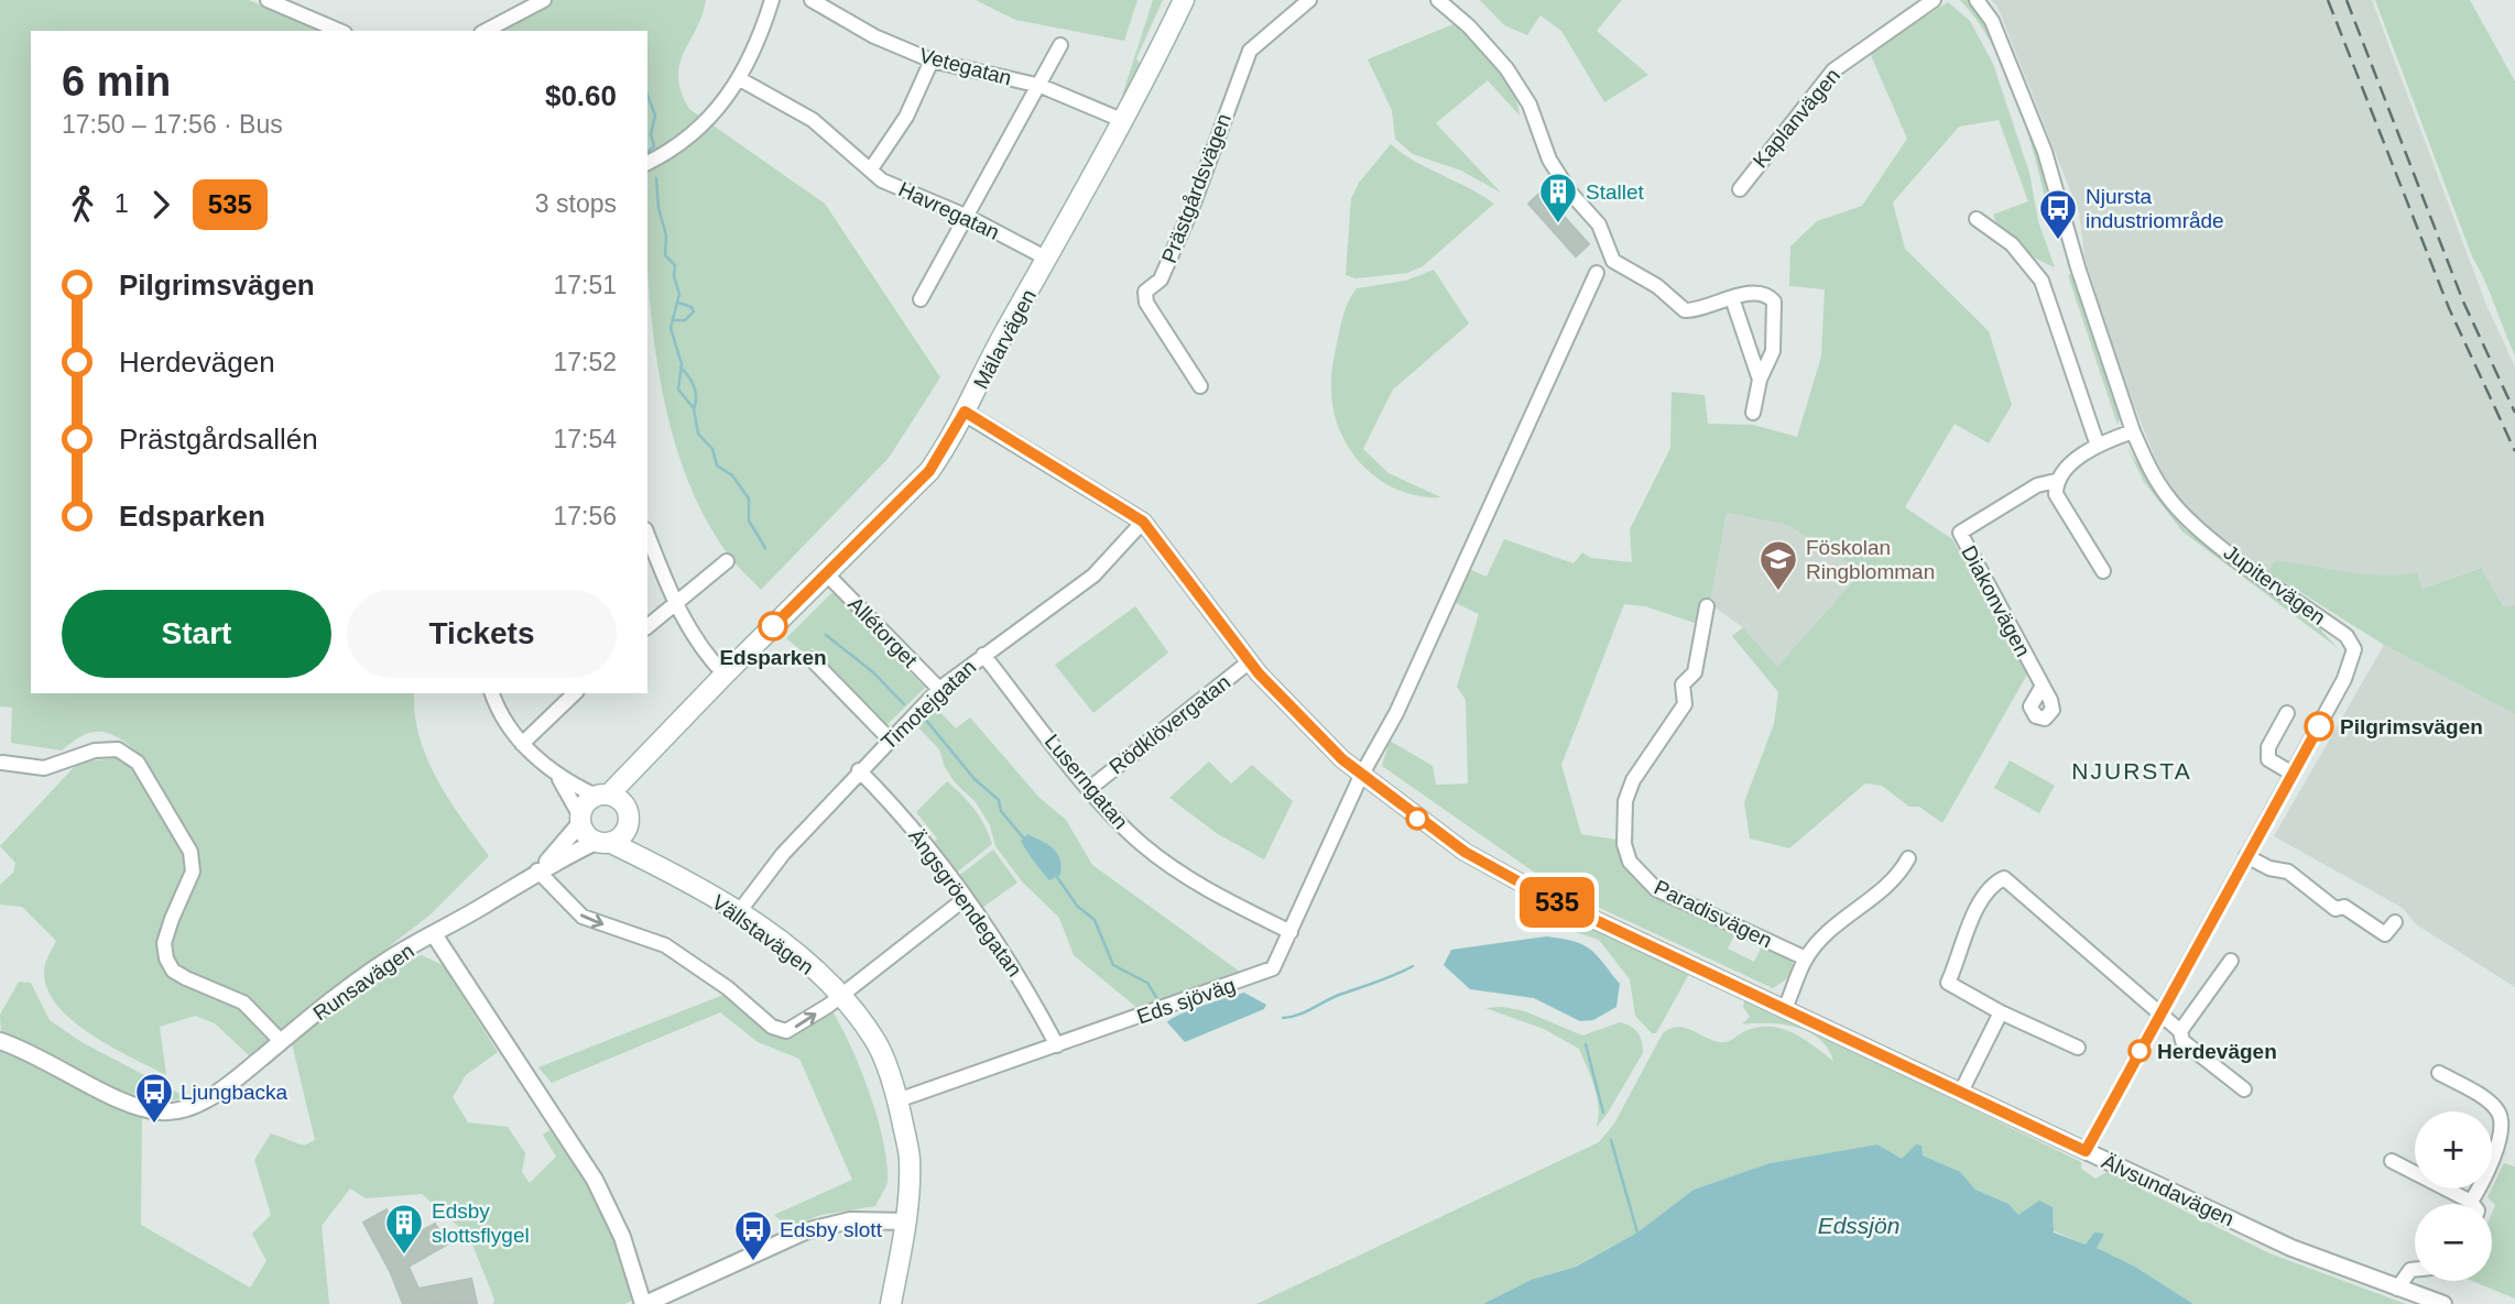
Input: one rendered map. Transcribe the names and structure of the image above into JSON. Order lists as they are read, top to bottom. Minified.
{"streets":{"main road":["Mälarvägen","Vällstavägen"],"street":["Vetegatan","Kaplanvägen","Prästgårdsvägen","Havregatan","Jupitervägen","Diakonvägen","Allétorget","Timotejgatan","Rödklövergatan","Luserngatan","Ängsgröendegatan","Paradisvägen","Runsavägen","Eds sjöväg","Älvsundavägen"]},"crossings":[["Vetegatan","Mälarvägen"],["Havregatan","Mälarvägen"],["Mälarvägen","Allétorget"],["Mälarvägen","Vällstavägen"],["Mälarvägen","Älvsundavägen"],["Jupitervägen","Älvsundavägen"],["Allétorget","Timotejgatan"],["Timotejgatan","Luserngatan"],["Timotejgatan","Ängsgröendegatan"],["Timotejgatan","Vällstavägen"],["Timotejgatan","Älvsundavägen"],["Rödklövergatan","Luserngatan"],["Rödklövergatan","Älvsundavägen"],["Luserngatan","Eds sjöväg"],["Ängsgröendegatan","Eds sjöväg"],["Vällstavägen","Runsavägen"],["Vällstavägen","Eds sjöväg"],["Eds sjöväg","Älvsundavägen"]],"districts":["NJURSTA"],"water":["Edssjön"],"places":{"building":["Stallet","Edsby slottsflygel"],"bus stop":["Njursta industriområde","Ljungbacka","Edsby slott"],"school or university":["Föskolan Ringblomman"],"other":["Edsparken","Pilgrimsvägen","Herdevägen"]},"lines":["bus line 535"],"page":{"on_map":"535","heading":["6 min","17:50 – 17:56 · Bus","$0.60"],"legs":["1","535","3 stops"],"list":[{"name":"Pilgrimsvägen","value":"17:51"},{"name":"Herdevägen","value":"17:52"},{"name":"Prästgårdsallén","value":"17:54"},{"name":"Edsparken","value":"17:56"}],"buttons":["Start","Tickets"],"map_buttons":["+","−"]}}
